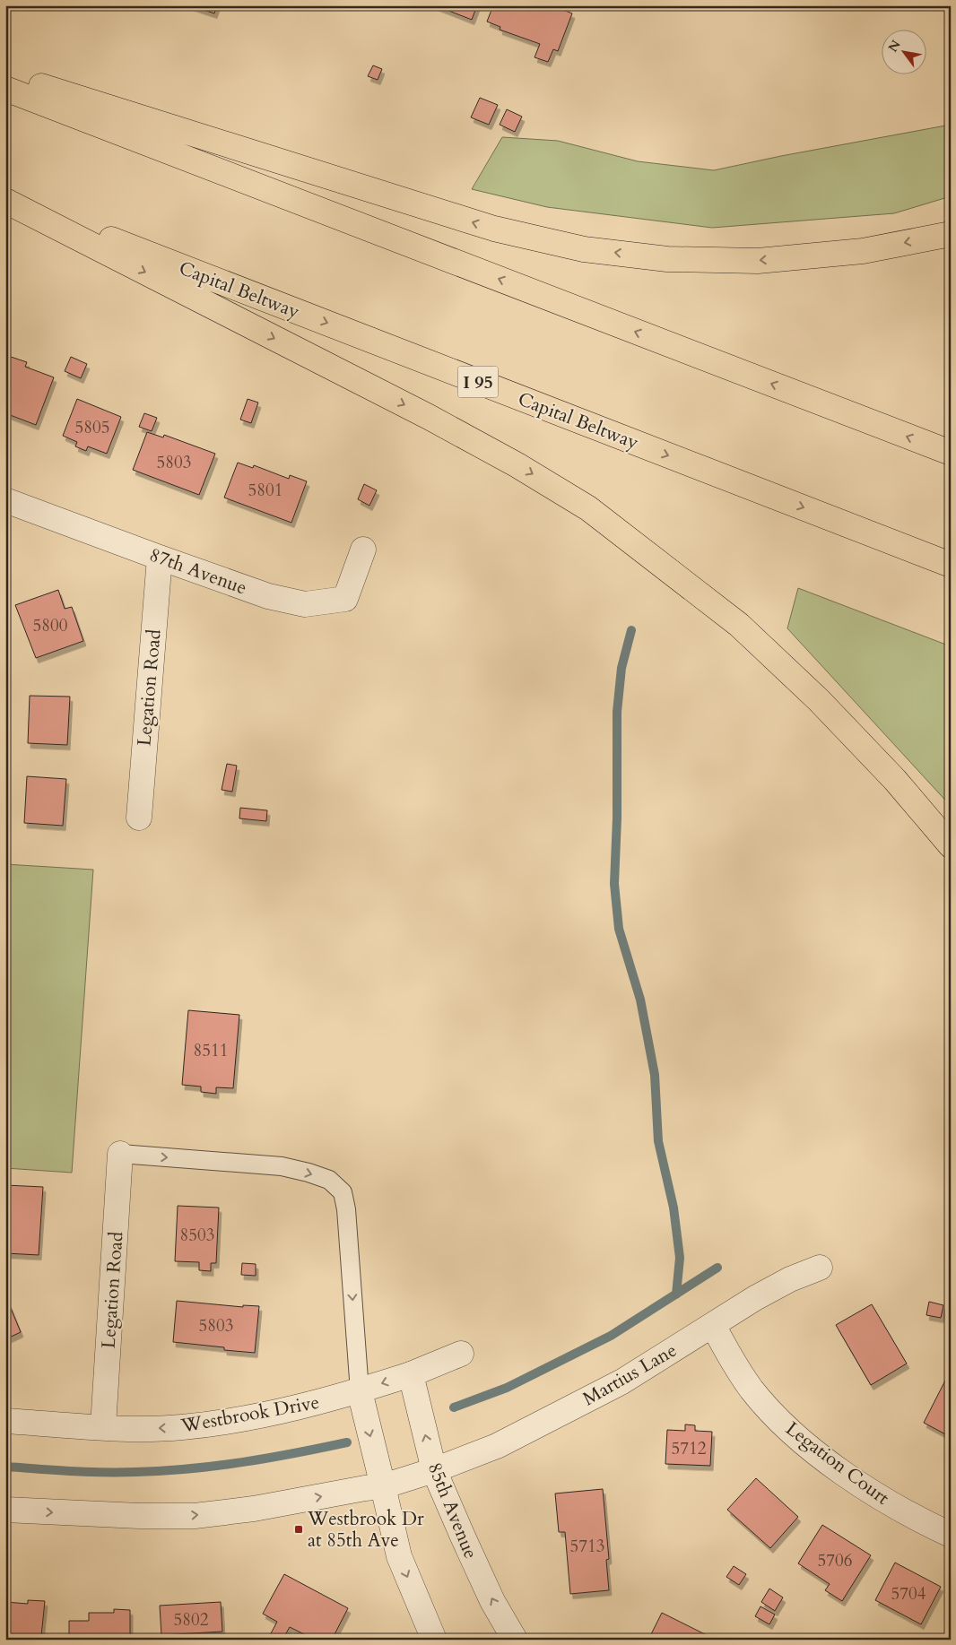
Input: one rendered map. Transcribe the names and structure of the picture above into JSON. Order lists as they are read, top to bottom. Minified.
{"streets":{"highway":["Capital Beltway","I 95"],"street":["87th Avenue","Legation Road","Martius Lane","Westbrook Drive","Legation Court","85th Avenue"]},"crossings":[["87th Avenue","Legation Road"],["Legation Road","Westbrook Drive"],["Martius Lane","Legation Court"],["Martius Lane","85th Avenue"],["Westbrook Drive","85th Avenue"]],"places":{"transit":["Westbrook Dr at 85th Ave"]},"house_numbers":["5805","5803","5801","5800","8511","8503","5803","5712","5713","5706","5704","5802"],"north":"top left"}
